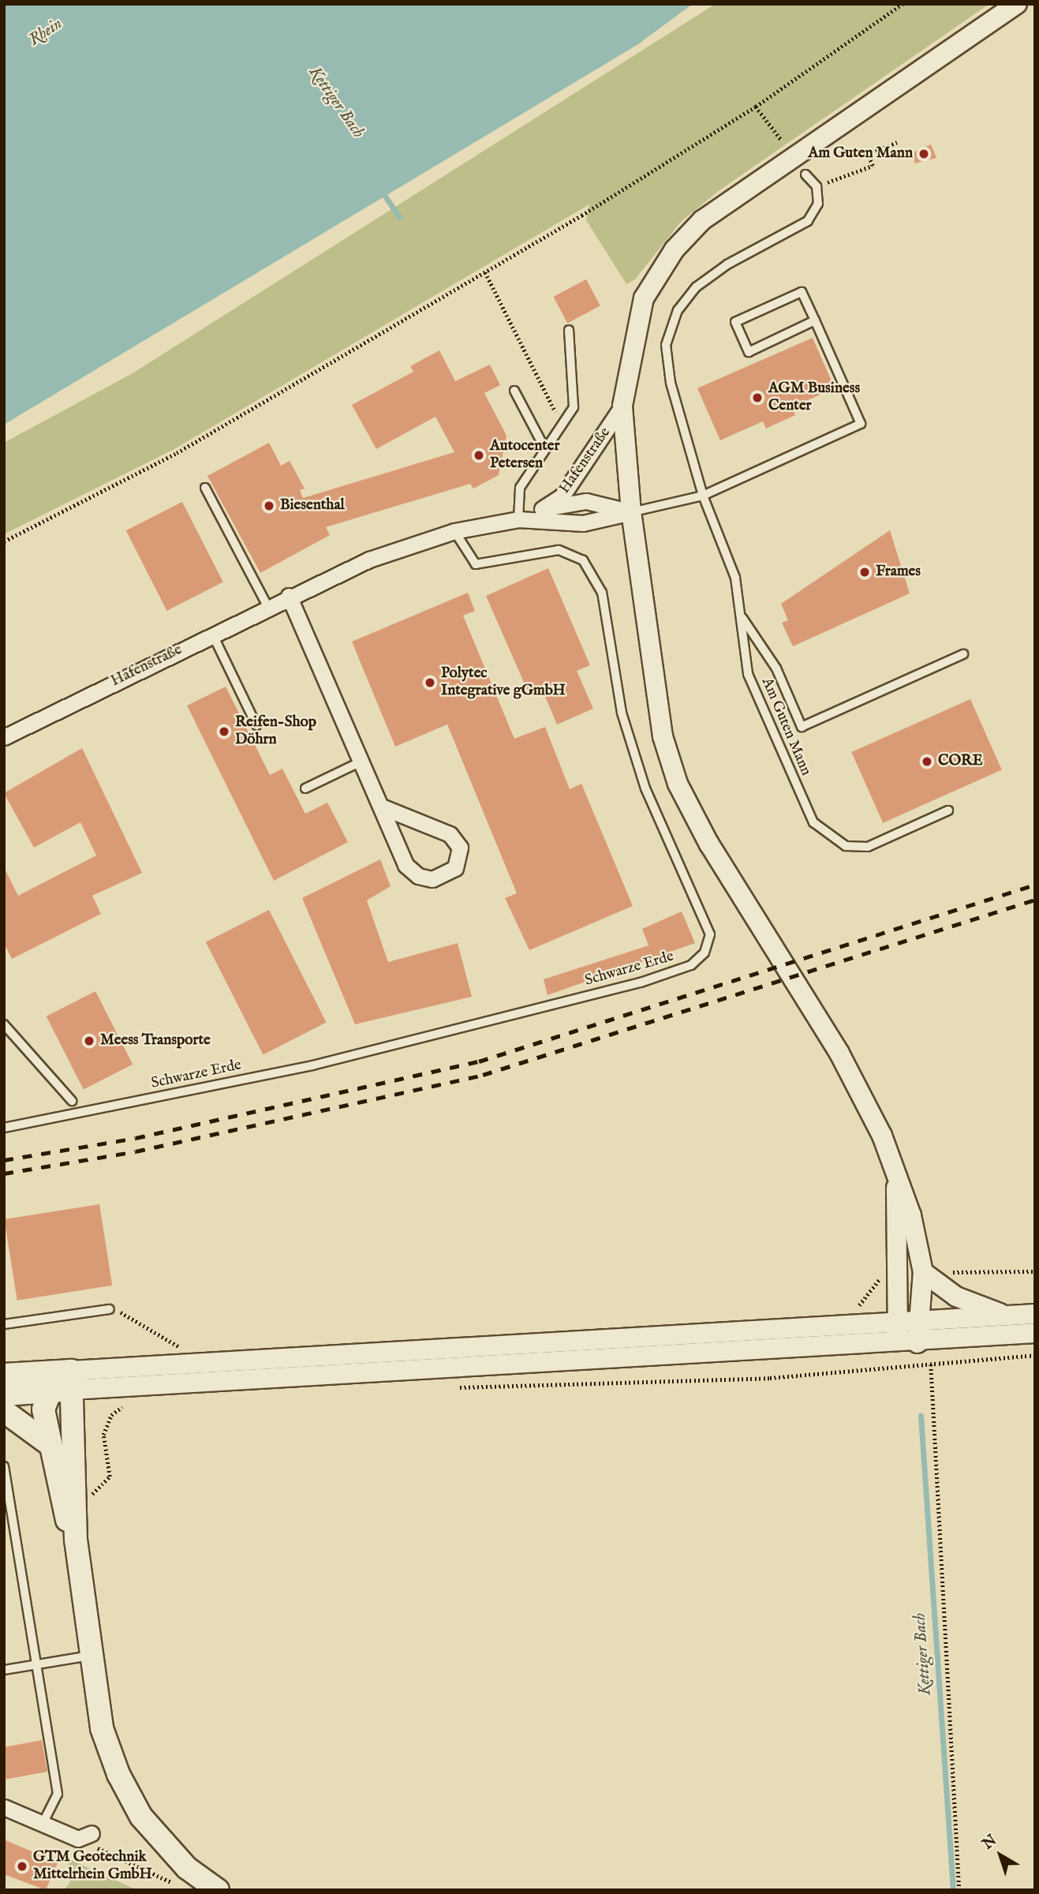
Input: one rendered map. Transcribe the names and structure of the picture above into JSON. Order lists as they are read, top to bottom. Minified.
{"streets":{"street":["Hafenstraße"],"lane":["Am Guten Mann","Schwarze Erde"]},"crossings":[["Hafenstraße","Schwarze Erde"]],"water":["Rhein","Kettiger Bach"],"places":["Am Guten Mann","AGM Business Center","Autocenter Petersen","Biesenthal","Frames","Polytec Integrative gGmbH","Reifen-Shop Döhrn","CORE","Meess Transporte","GTM Geotechnik Mittelrhein GmbH"],"north":"top left"}
